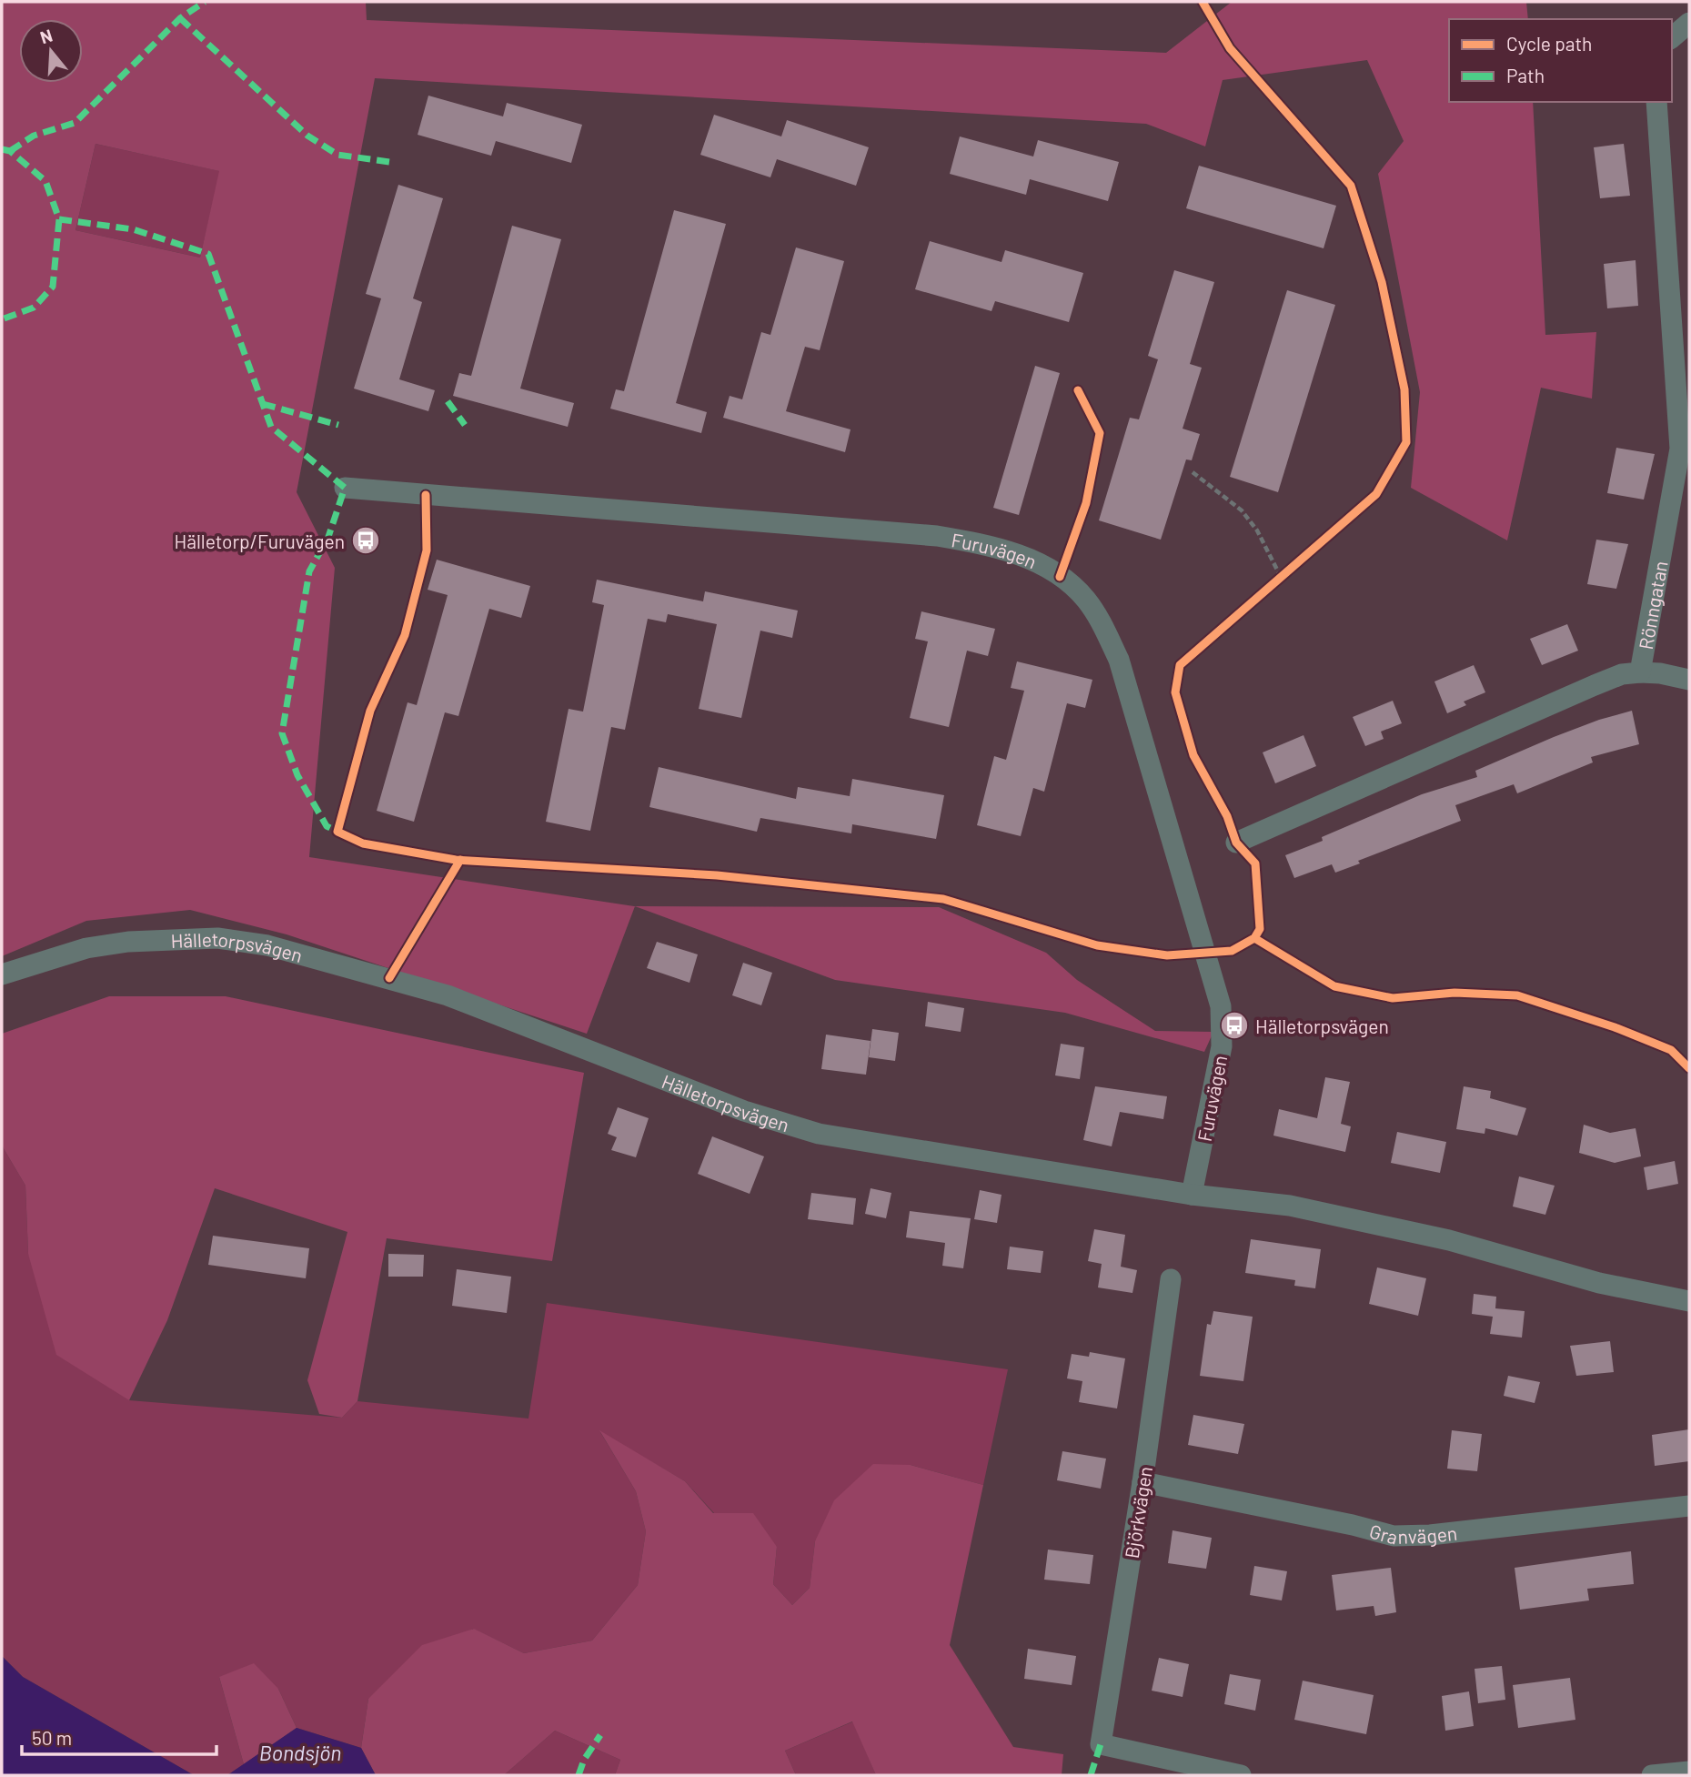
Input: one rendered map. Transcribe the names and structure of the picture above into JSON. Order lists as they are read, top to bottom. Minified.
{"streets":{"street":["Furuvägen","Rönngatan","Hälletorpsvägen","Björkvägen","Granvägen"]},"crossings":[["Furuvägen","Hälletorpsvägen"],["Björkvägen","Granvägen"]],"water":["Bondsjön"],"places":{"bus stop":["Hälletorp/Furuvägen","Hälletorpsvägen"]},"legend":["Cycle path","Path"],"scale_bar":"50 m","north":"top"}
